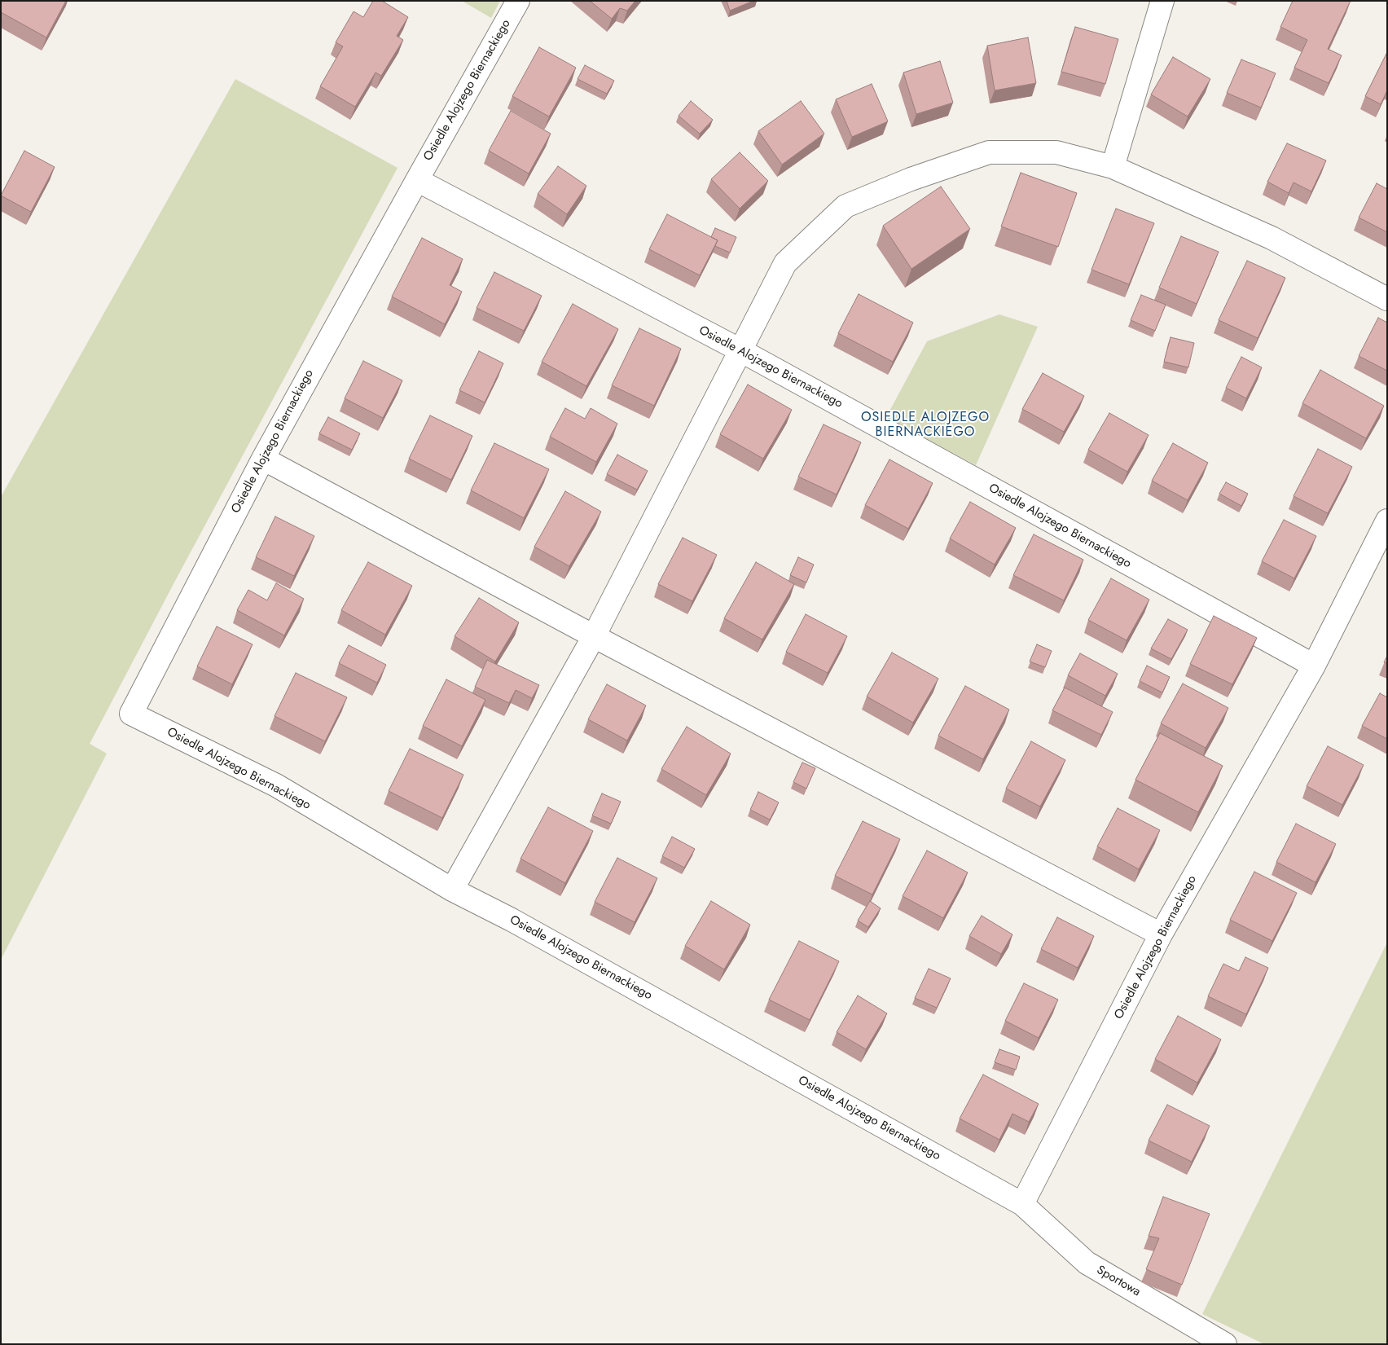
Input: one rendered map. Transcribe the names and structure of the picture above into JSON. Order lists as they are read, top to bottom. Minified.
{"streets":{"street":["Osiedle Alojzego Biernackiego","Sportowa"]},"crossings":[["Osiedle Alojzego Biernackiego","Sportowa"]],"districts":["OSIEDLE ALOJZEGO BIERNACKIEGO"]}
